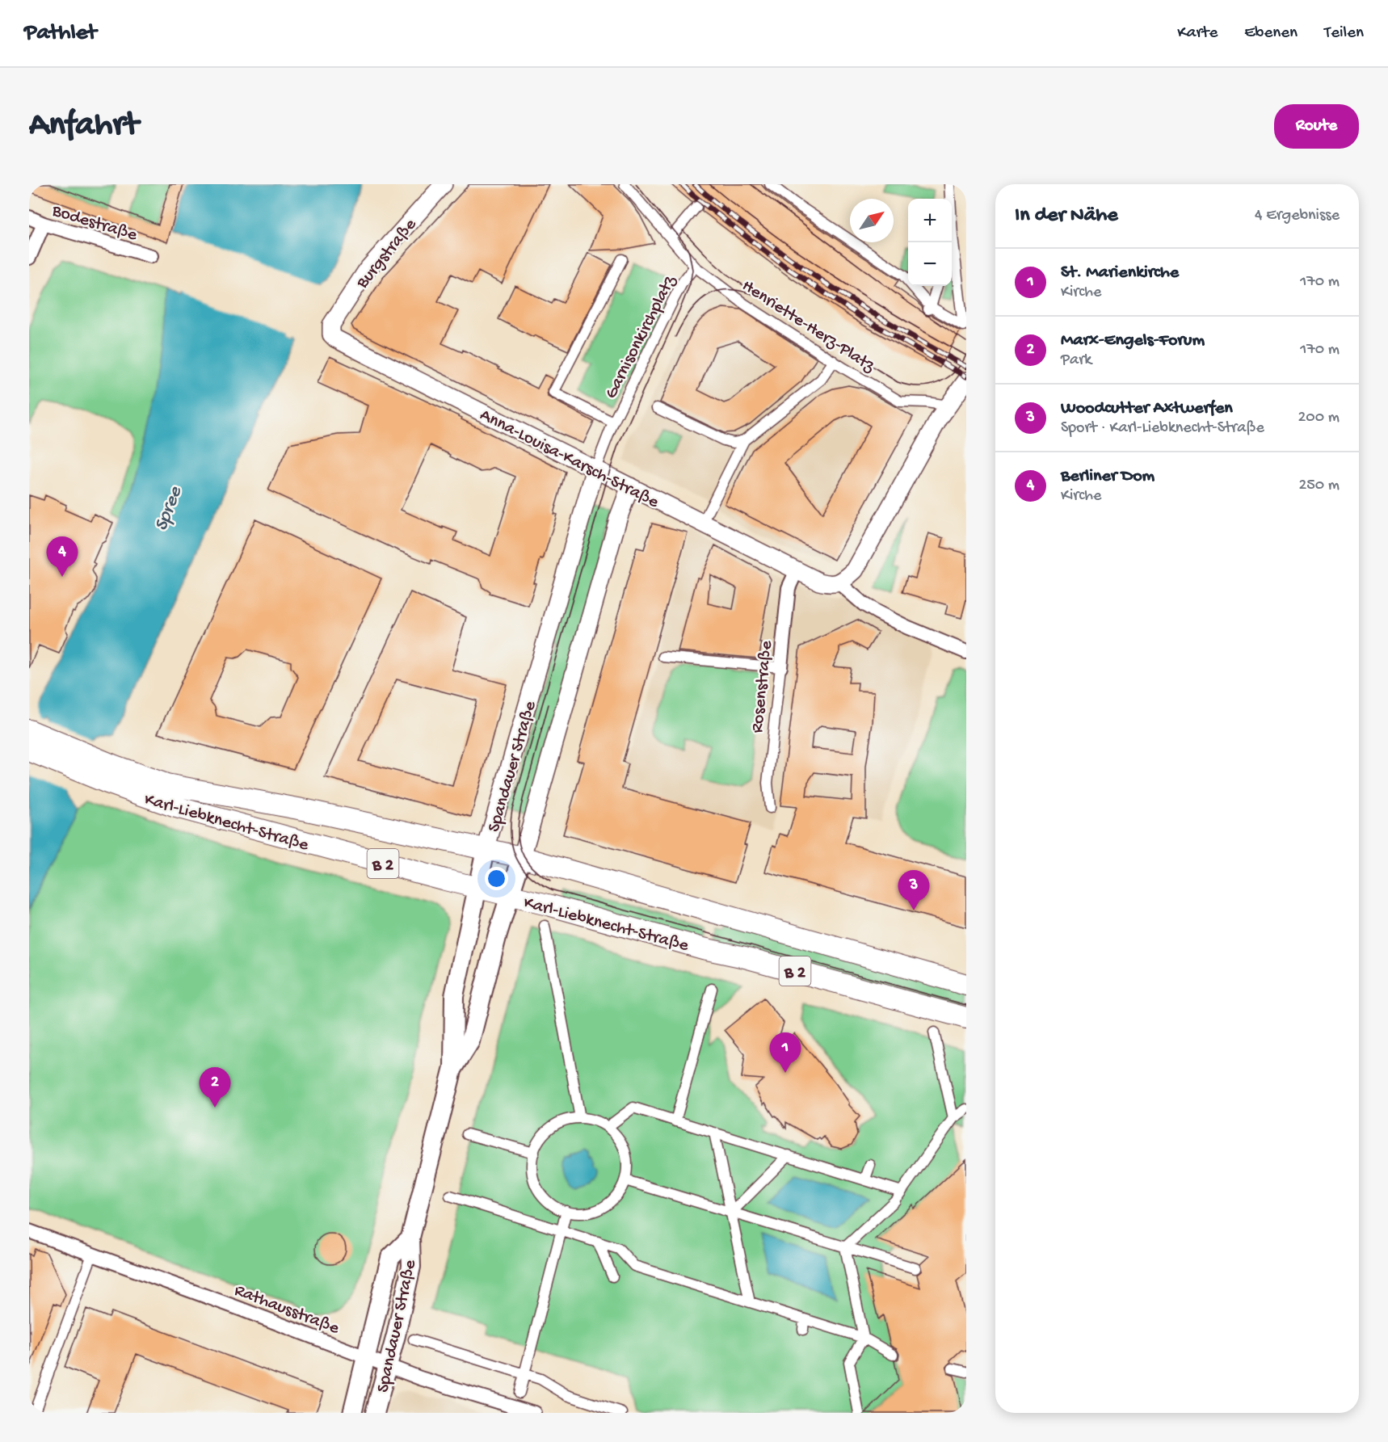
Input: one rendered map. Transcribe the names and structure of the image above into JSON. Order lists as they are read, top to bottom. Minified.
{"streets":{"main road":["Spandauer Straße","Karl-Liebknecht-Straße","B 2"],"street":["Bodestraße","Burgstraße","Henriette-Herz-Platz","Garnisonkirchplatz","Anna-Louisa-Karsch-Straße","Rosenstraße","Rathausstraße"]},"crossings":[["Burgstraße","Anna-Louisa-Karsch-Straße"],["Henriette-Herz-Platz","Garnisonkirchplatz"],["Garnisonkirchplatz","Anna-Louisa-Karsch-Straße"],["Garnisonkirchplatz","Spandauer Straße"],["Anna-Louisa-Karsch-Straße","Rosenstraße"],["Anna-Louisa-Karsch-Straße","Spandauer Straße"],["Spandauer Straße","Karl-Liebknecht-Straße"],["Spandauer Straße","Rathausstraße"],["Karl-Liebknecht-Straße","B 2"]],"water":["Spree"],"north":"top right","page":{"header":"Pathlet","nav":["Karte","Ebenen","Teilen"],"buttons":"Route","title":"Anfahrt","heading":["In der Nähe","4 Ergebnisse"],"map_buttons":["+","−"],"list":[{"mark":"1","name":"St. Marienkirche","note":"Kirche","value":"170 m"},{"mark":"2","name":"Marx-Engels-Forum","note":"Park","value":"170 m"},{"mark":"3","name":"Woodcutter Axtwerfen","note":"Sport · Karl-Liebknecht-Straße","value":"200 m"},{"mark":"4","name":"Berliner Dom","note":"Kirche","value":"250 m"}],"pins":["4","3","1","2"]}}
